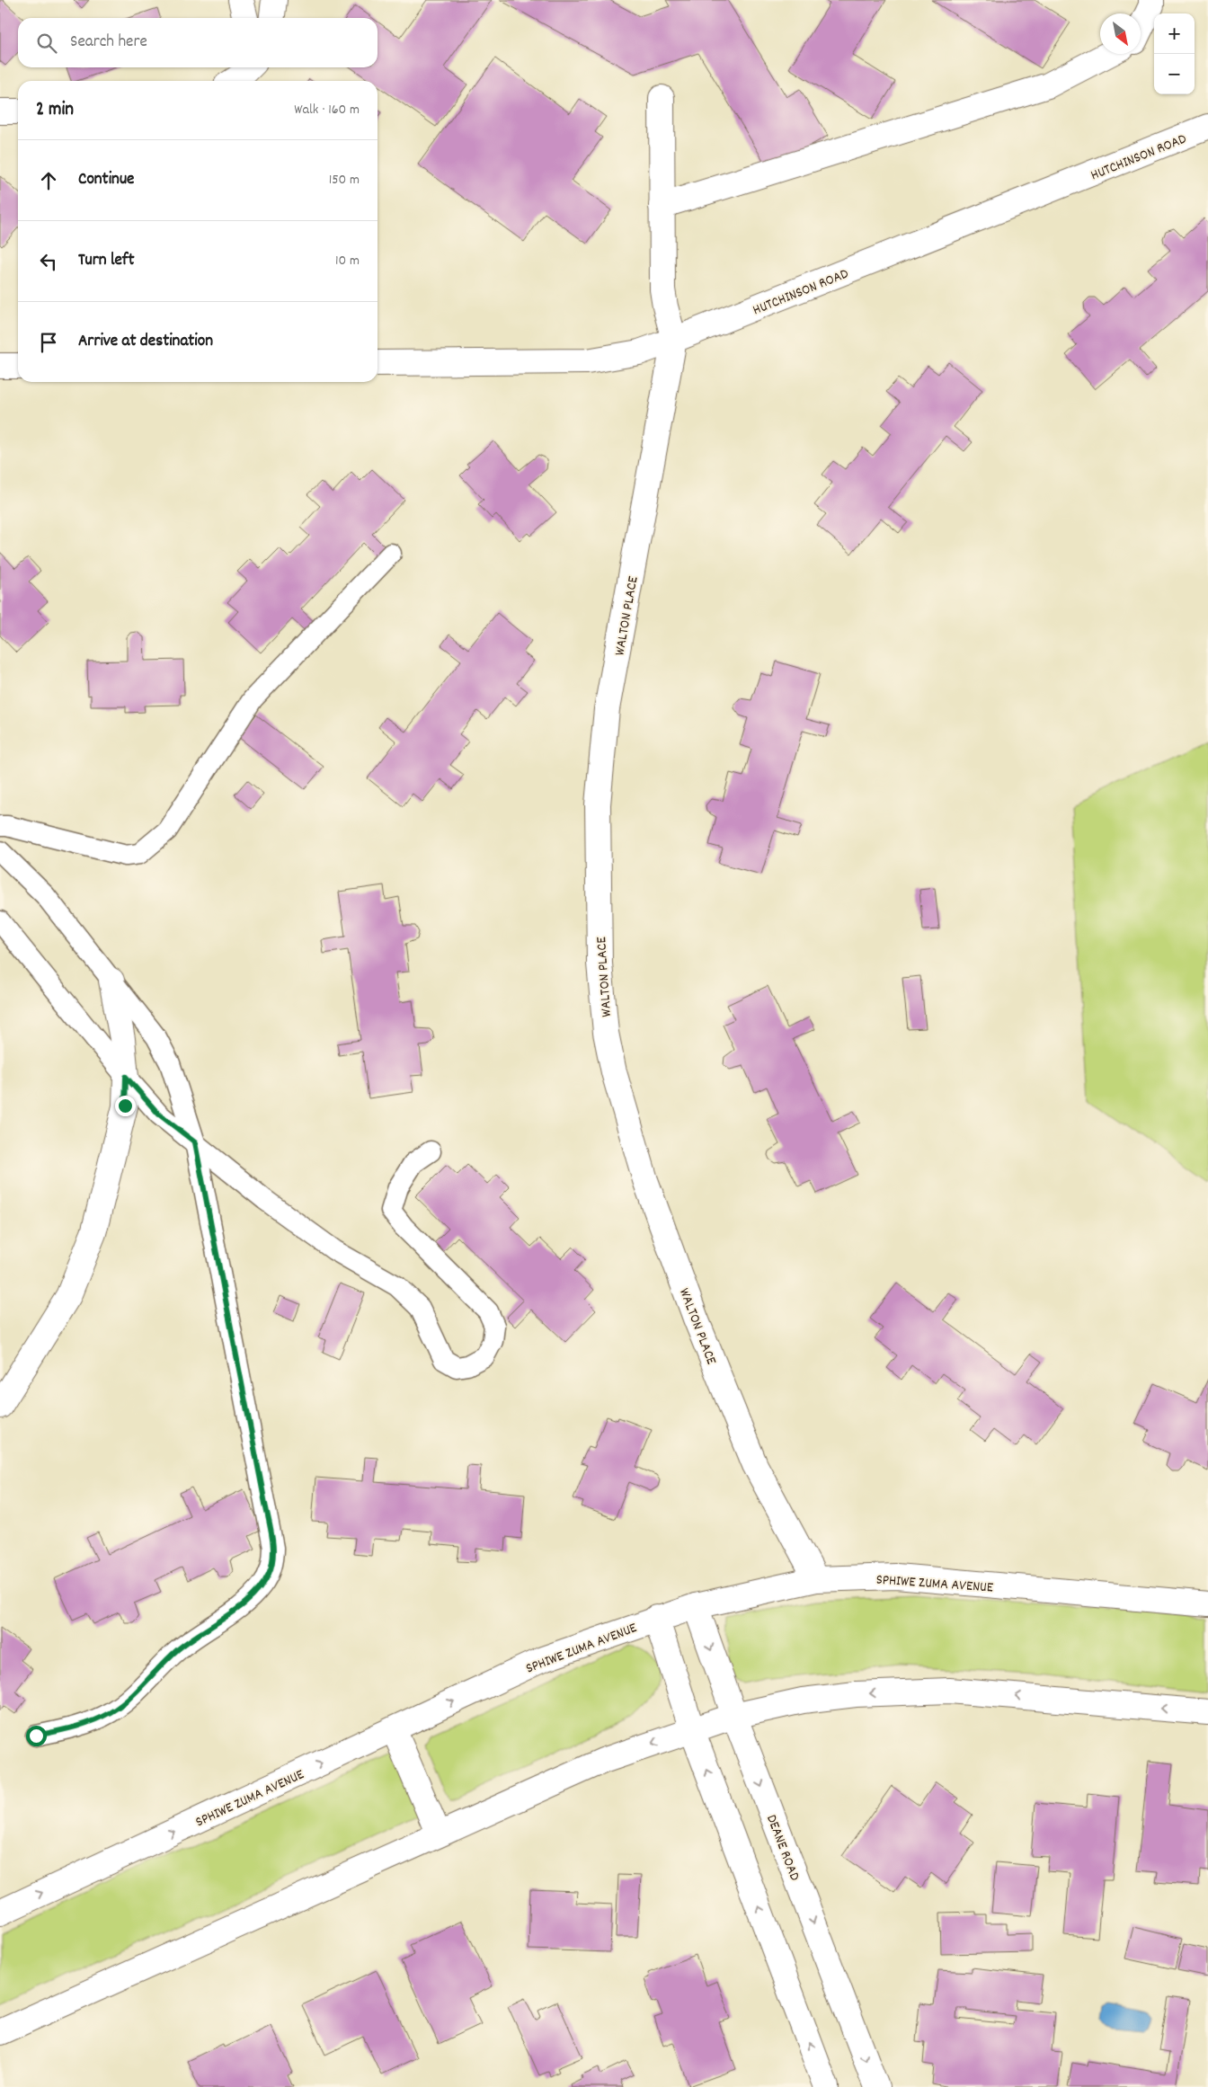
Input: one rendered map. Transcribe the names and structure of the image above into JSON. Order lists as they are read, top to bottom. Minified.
{"streets":{"street":["HUTCHINSON ROAD","WALTON PLACE","SPHIWE ZUMA AVENUE","DEANE ROAD"]},"crossings":[["HUTCHINSON ROAD","WALTON PLACE"],["WALTON PLACE","SPHIWE ZUMA AVENUE"],["SPHIWE ZUMA AVENUE","DEANE ROAD"]],"north":"bottom right","page":{"map_buttons":["+","−"],"search":"Search here","heading":["2 min","Walk · 160 m"],"list":[["Continue","150 m"],["Turn left","10 m"],"Arrive at destination"]}}
